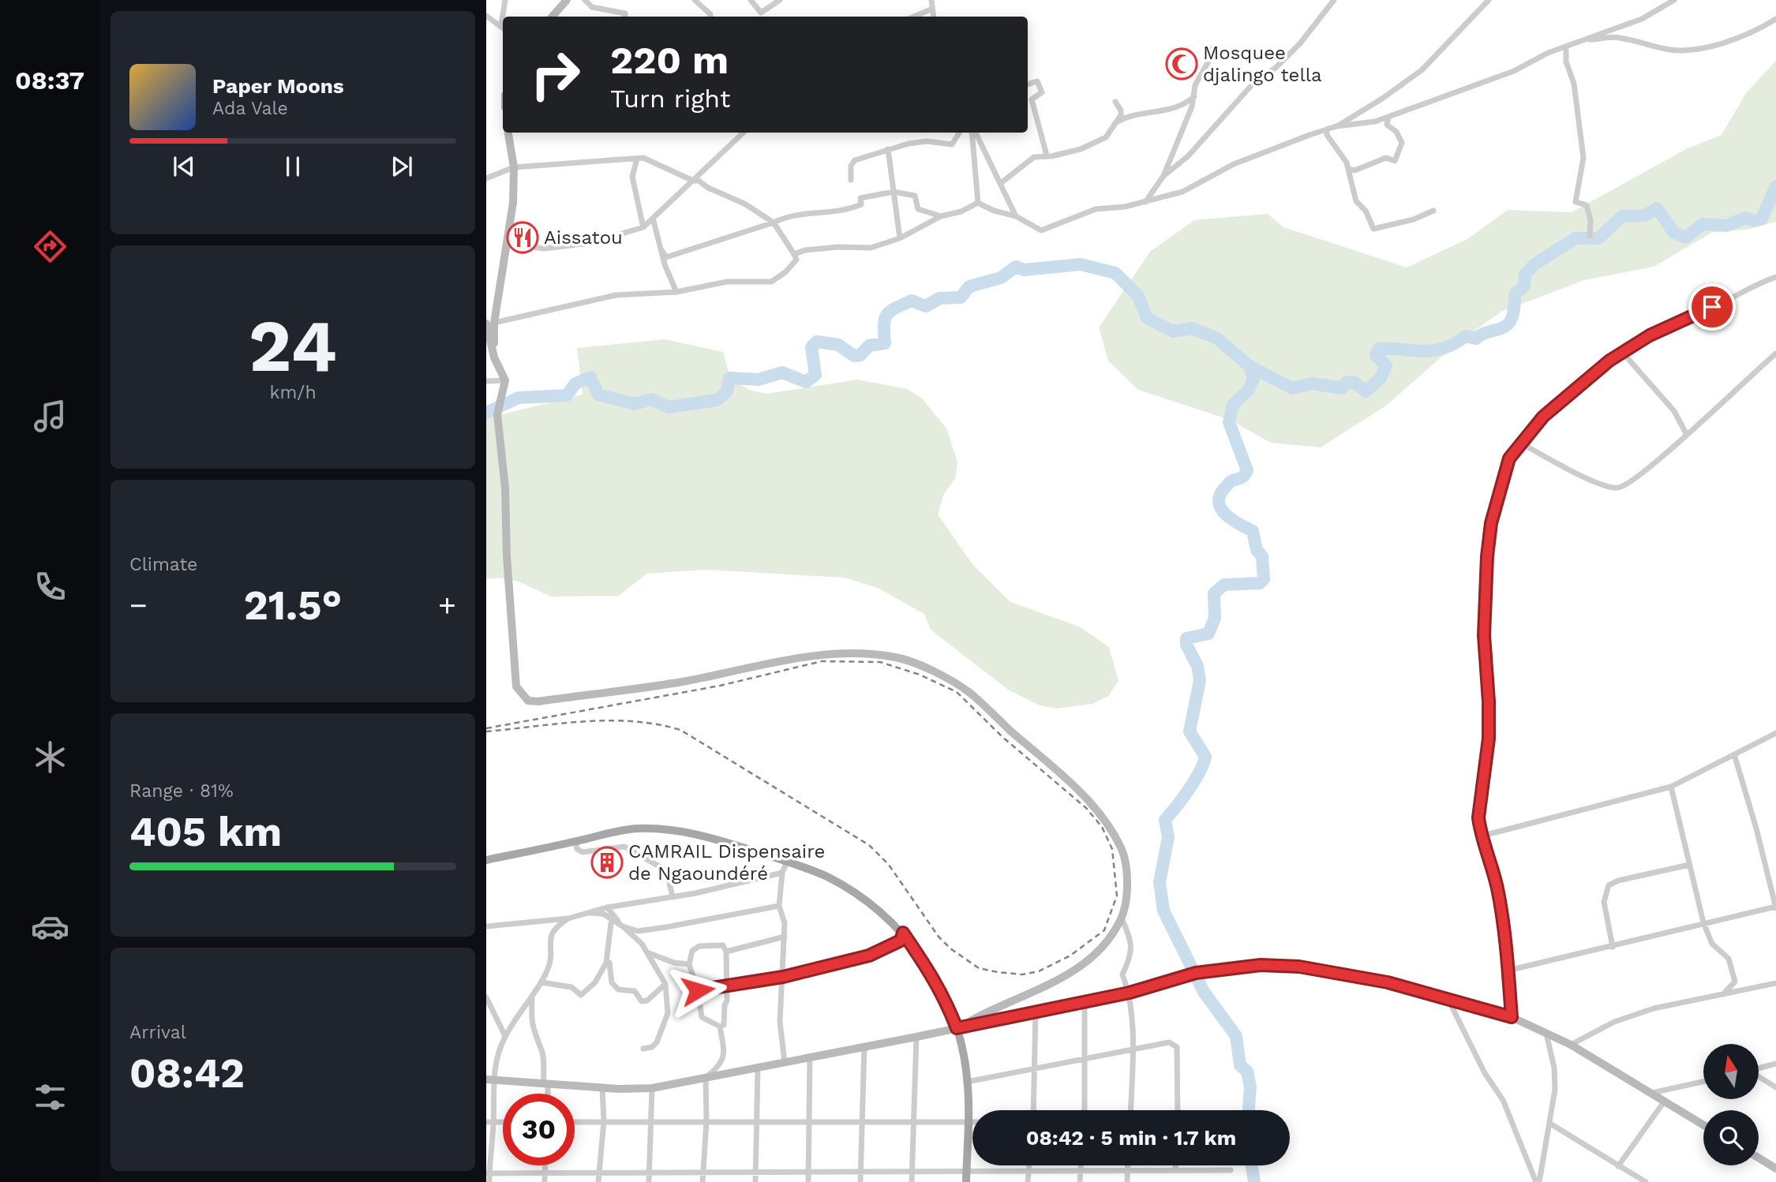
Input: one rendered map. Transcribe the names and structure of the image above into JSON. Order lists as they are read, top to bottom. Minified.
{"places":{"mosque":["Mosquee djalingo tella"],"restaurant":["Aissatou"],"building":["CAMRAIL Dispensaire de Ngaoundéré"]},"north":"top","page":{"tabs":"08:37","turn":["220 m","Turn right"],"song":["Paper Moons","Ada Vale"],"tile":[["24","km/h"],"Climate",["Range · 81%","405 km"],["Arrival","08:42"]],"heat":["−","21.5°","+"],"limit":"30","trip":"08:42 · 5 min · 1.7 km"}}
